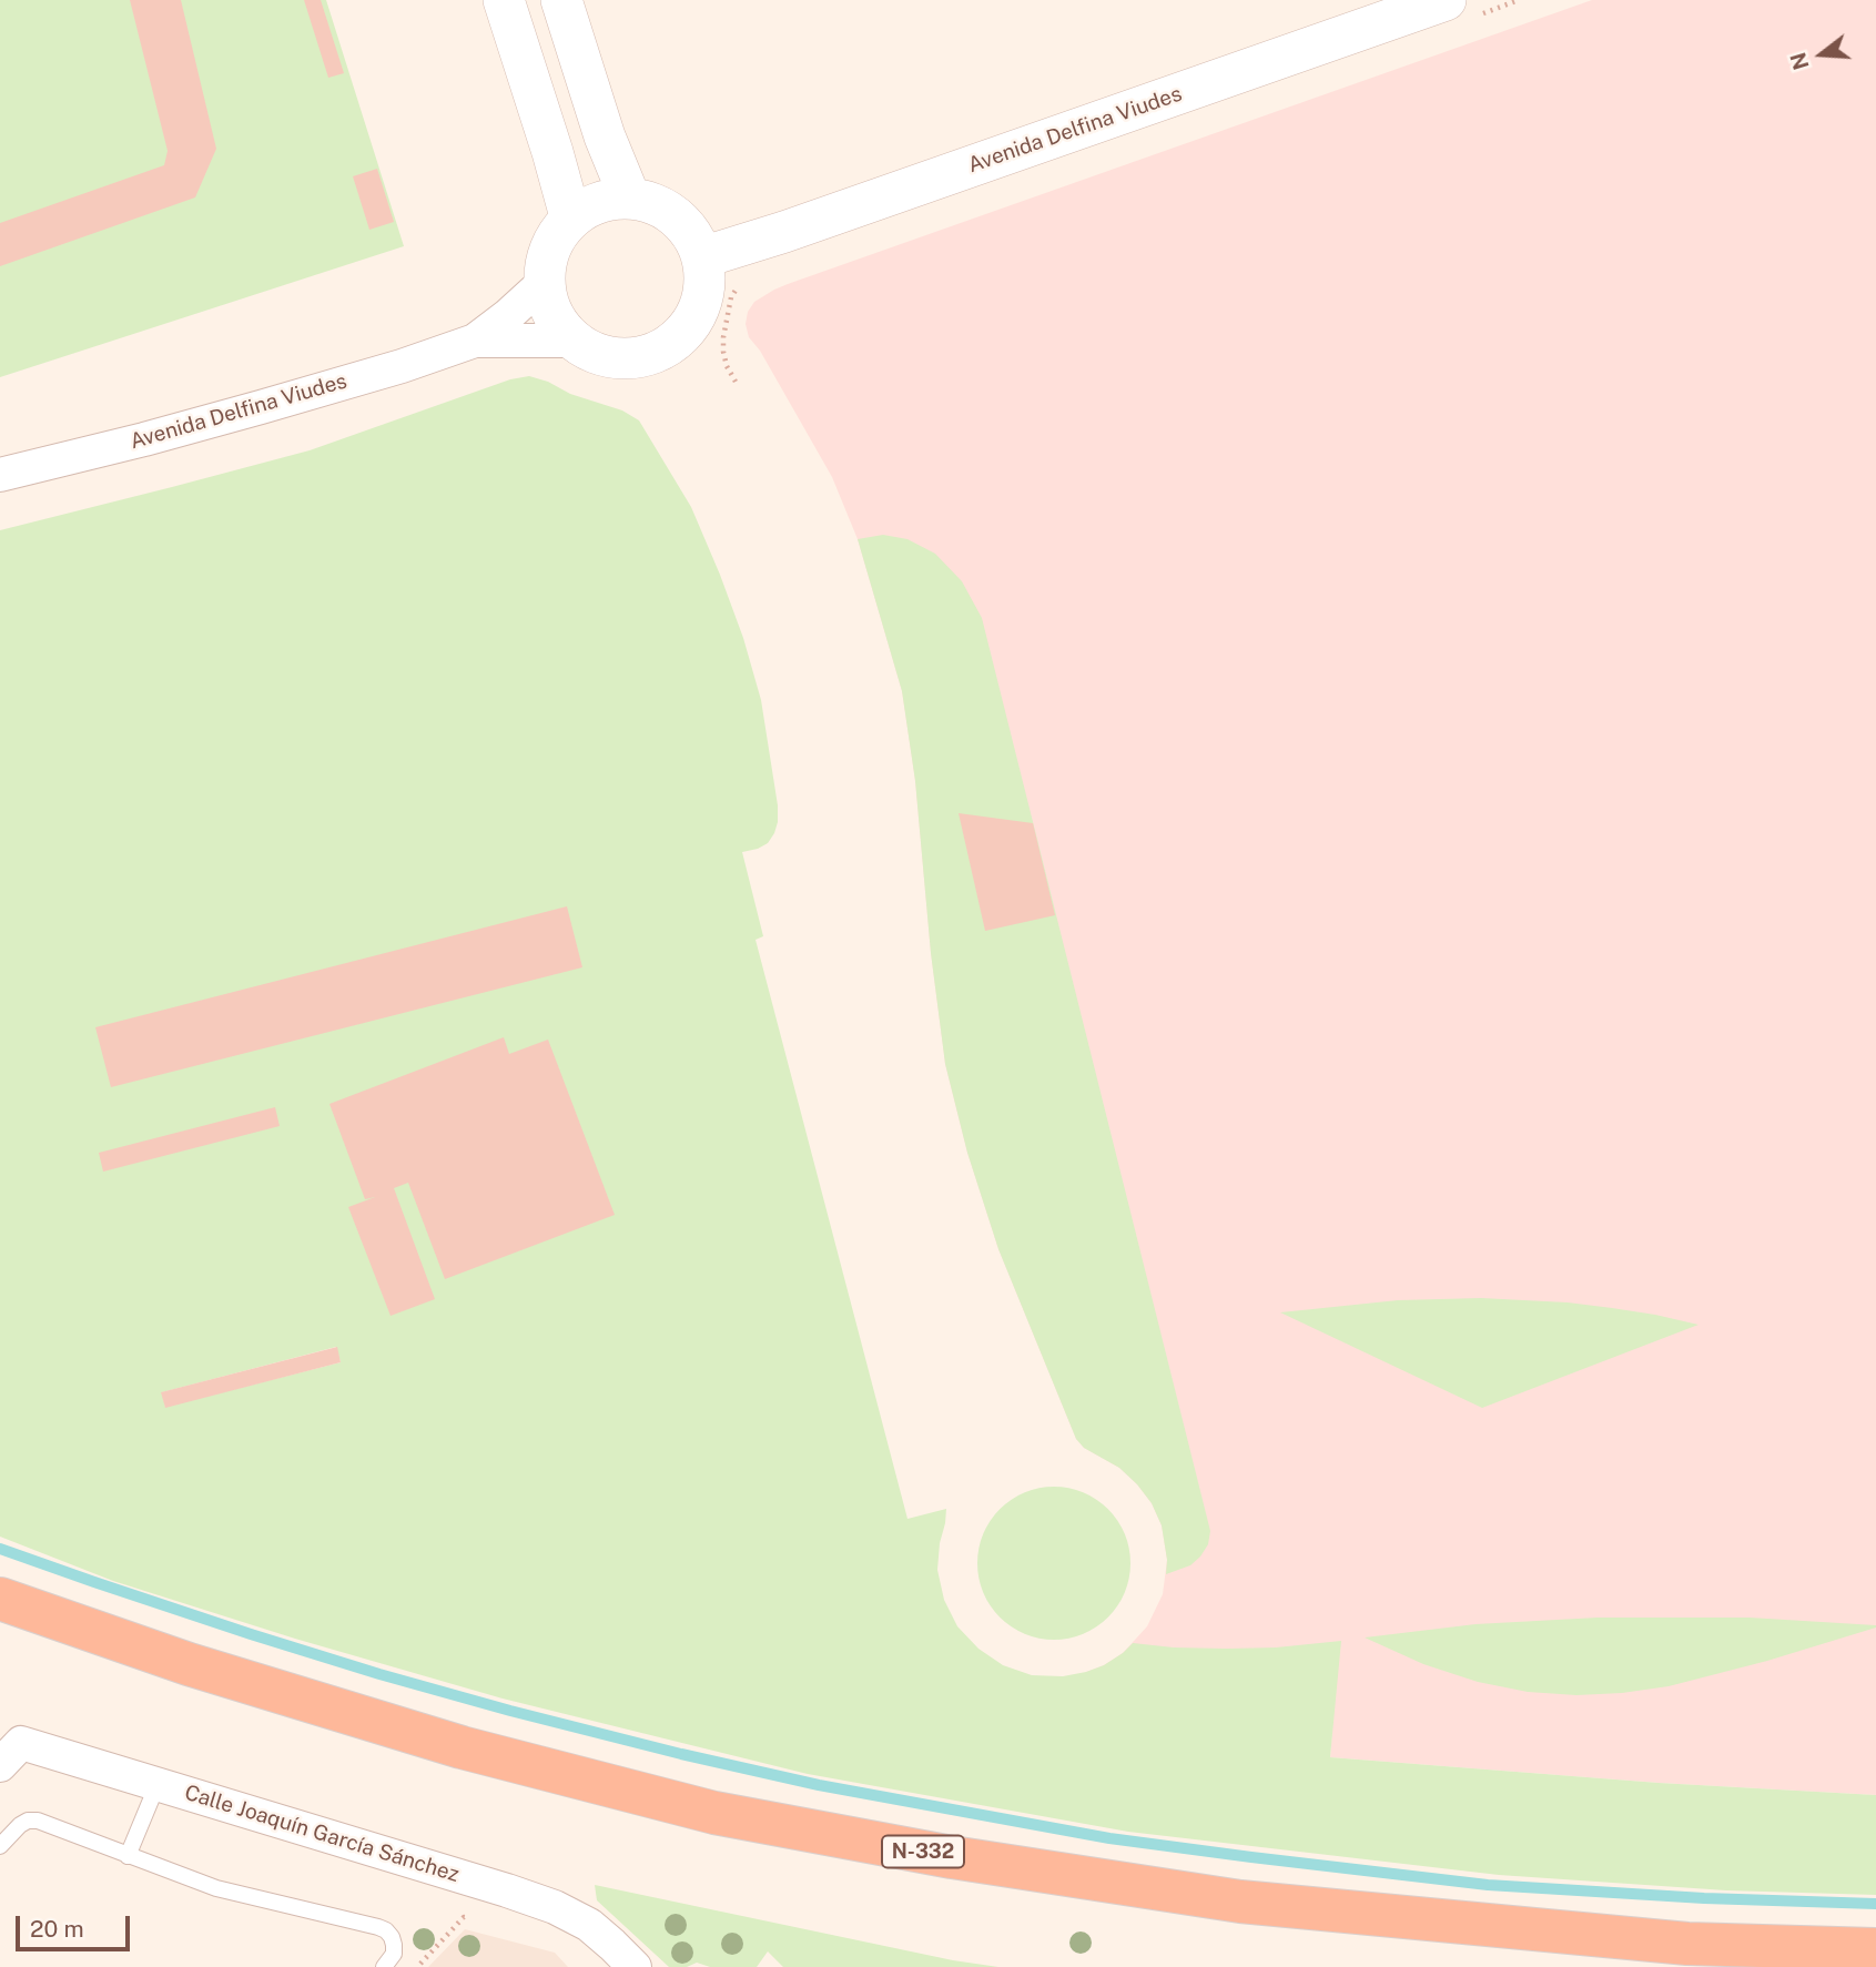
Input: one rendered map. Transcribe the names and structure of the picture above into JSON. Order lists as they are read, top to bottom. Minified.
{"streets":{"highway":["N-332"],"street":["Avenida Delfina Viudes","Calle Joaquín García Sánchez"]},"scale_bar":"20 m","north":"left"}
